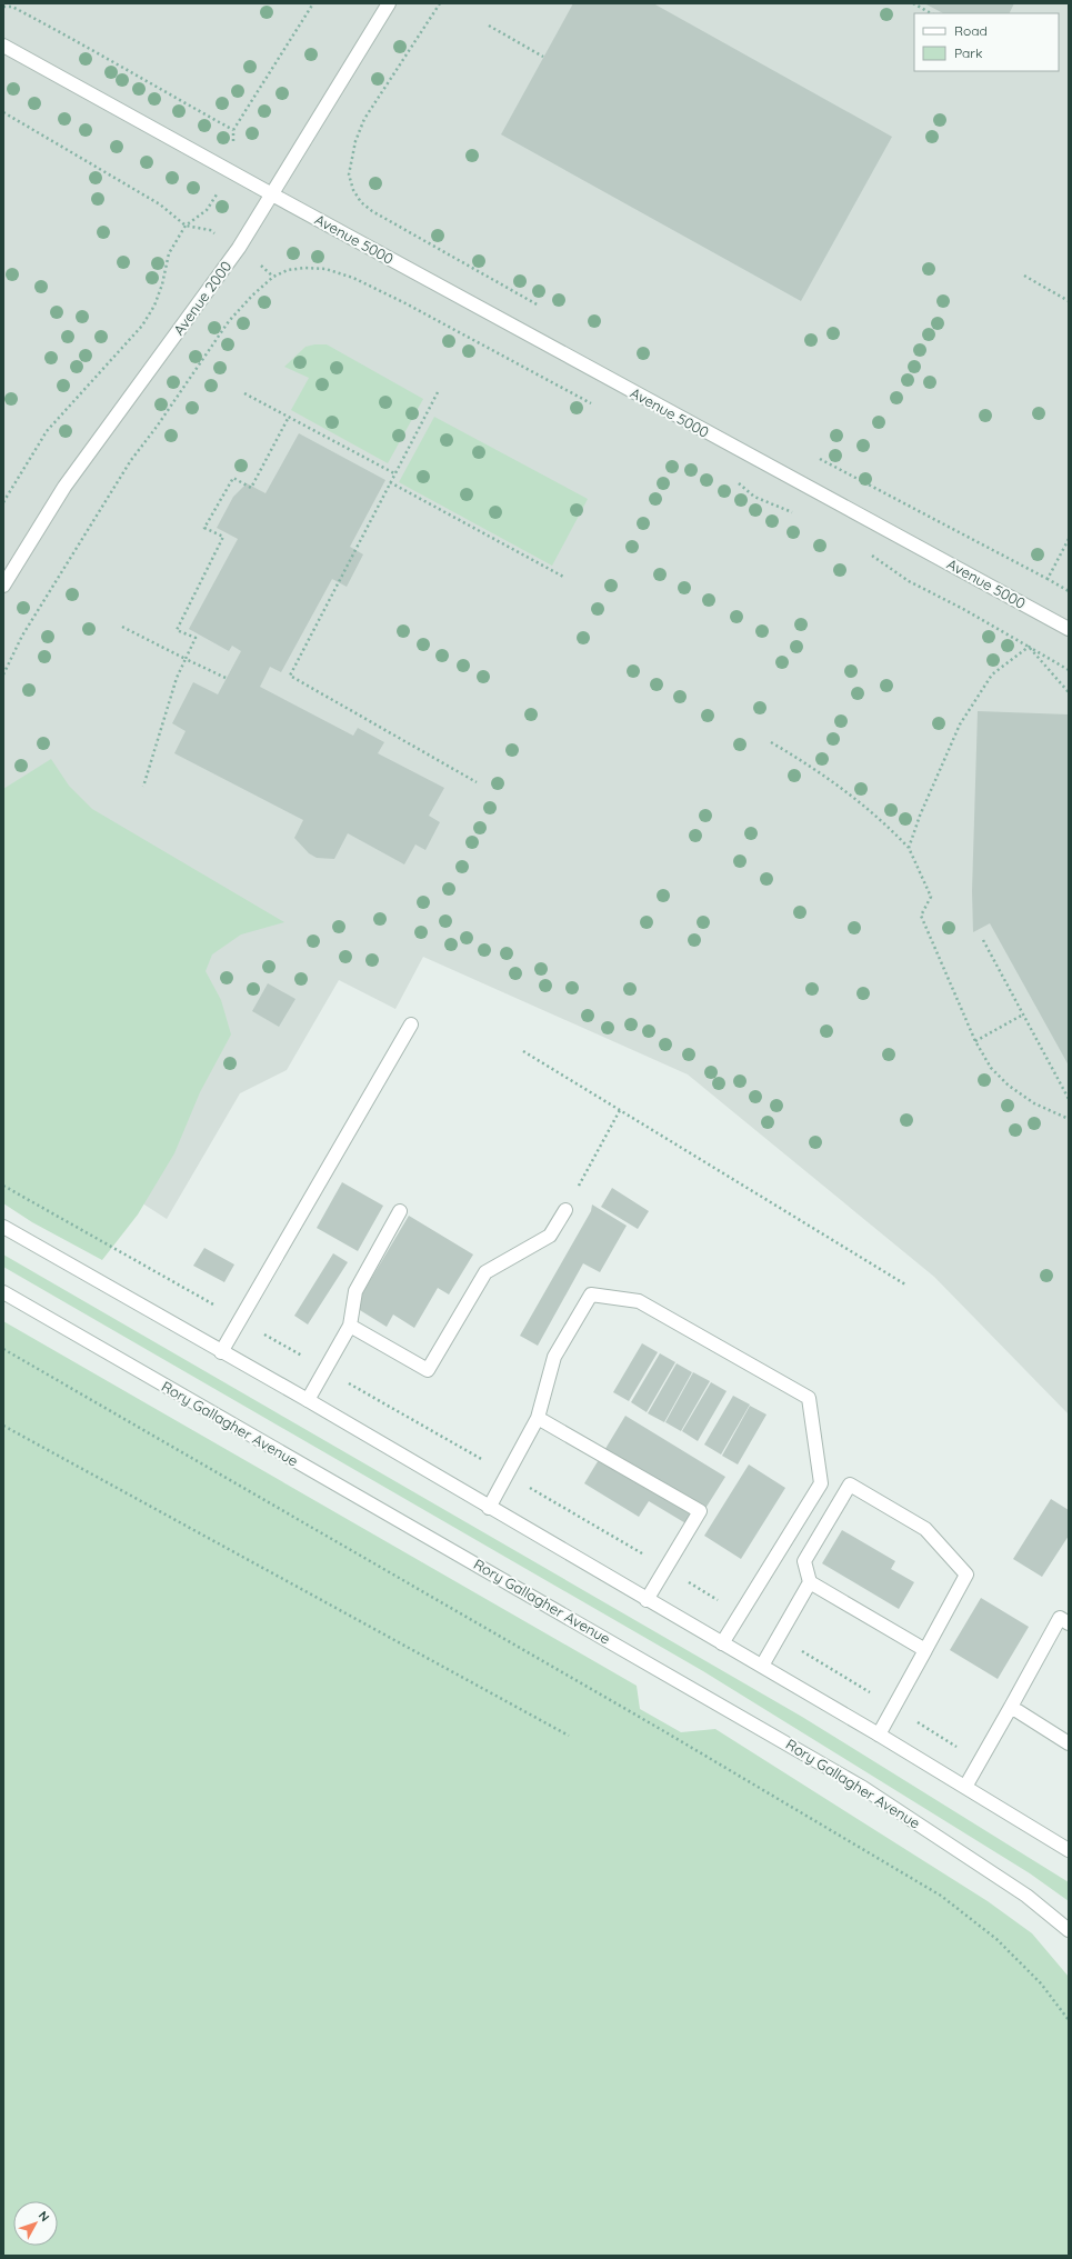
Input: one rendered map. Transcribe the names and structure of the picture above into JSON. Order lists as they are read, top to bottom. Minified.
{"streets":{"street":["Avenue 5000","Avenue 2000","Rory Gallagher Avenue"]},"crossings":[["Avenue 5000","Avenue 2000"]],"legend":["Road","Park"],"north":"top right"}
